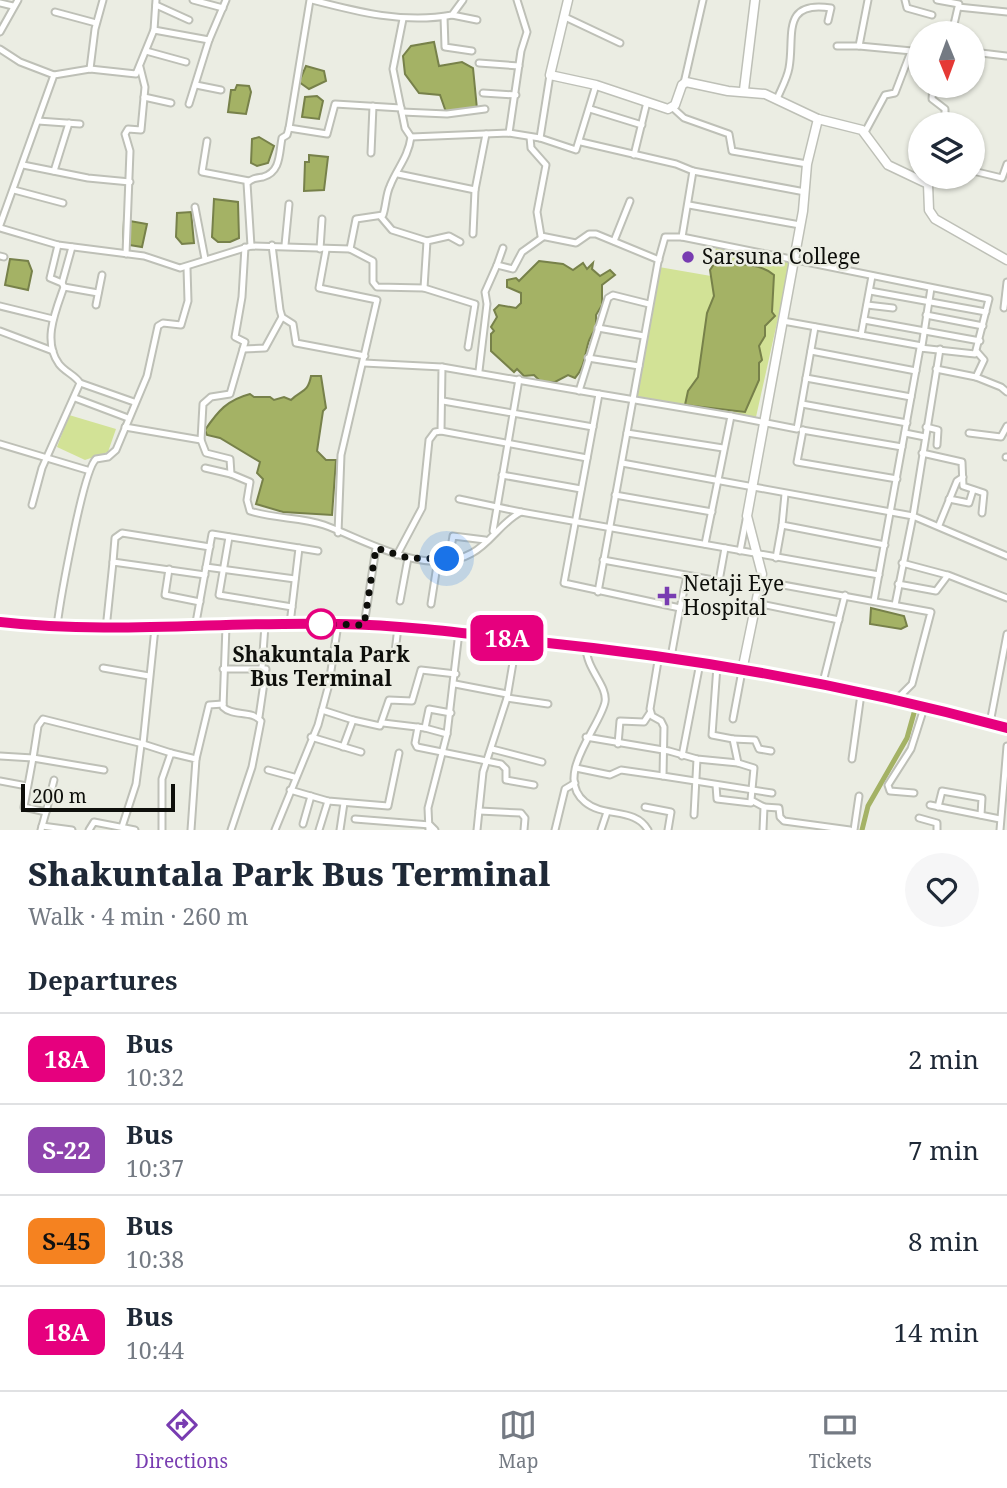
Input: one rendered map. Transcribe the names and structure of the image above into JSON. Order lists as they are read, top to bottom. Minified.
{"places":{"other":["Sarsuna College","Shakuntala Park Bus Terminal"],"health":["Netaji Eye Hospital"]},"lines":["bus line 18A"],"scale_bar":"200 m","north":"bottom","page":{"on_map":"18A","scale":"200 m","heading":[["Shakuntala Park Bus Terminal","Walk · 4 min · 260 m"],"Departures"],"list":[{"mark":"18A","name":"Bus","note":"10:32","value":"2 min"},{"mark":"S-22","name":"Bus","note":"10:37","value":"7 min"},{"mark":"S-45","name":"Bus","note":"10:38","value":"8 min"},{"mark":"18A","name":"Bus","note":"10:44","value":"14 min"}],"tabs":["Directions","Map","Tickets"]}}
